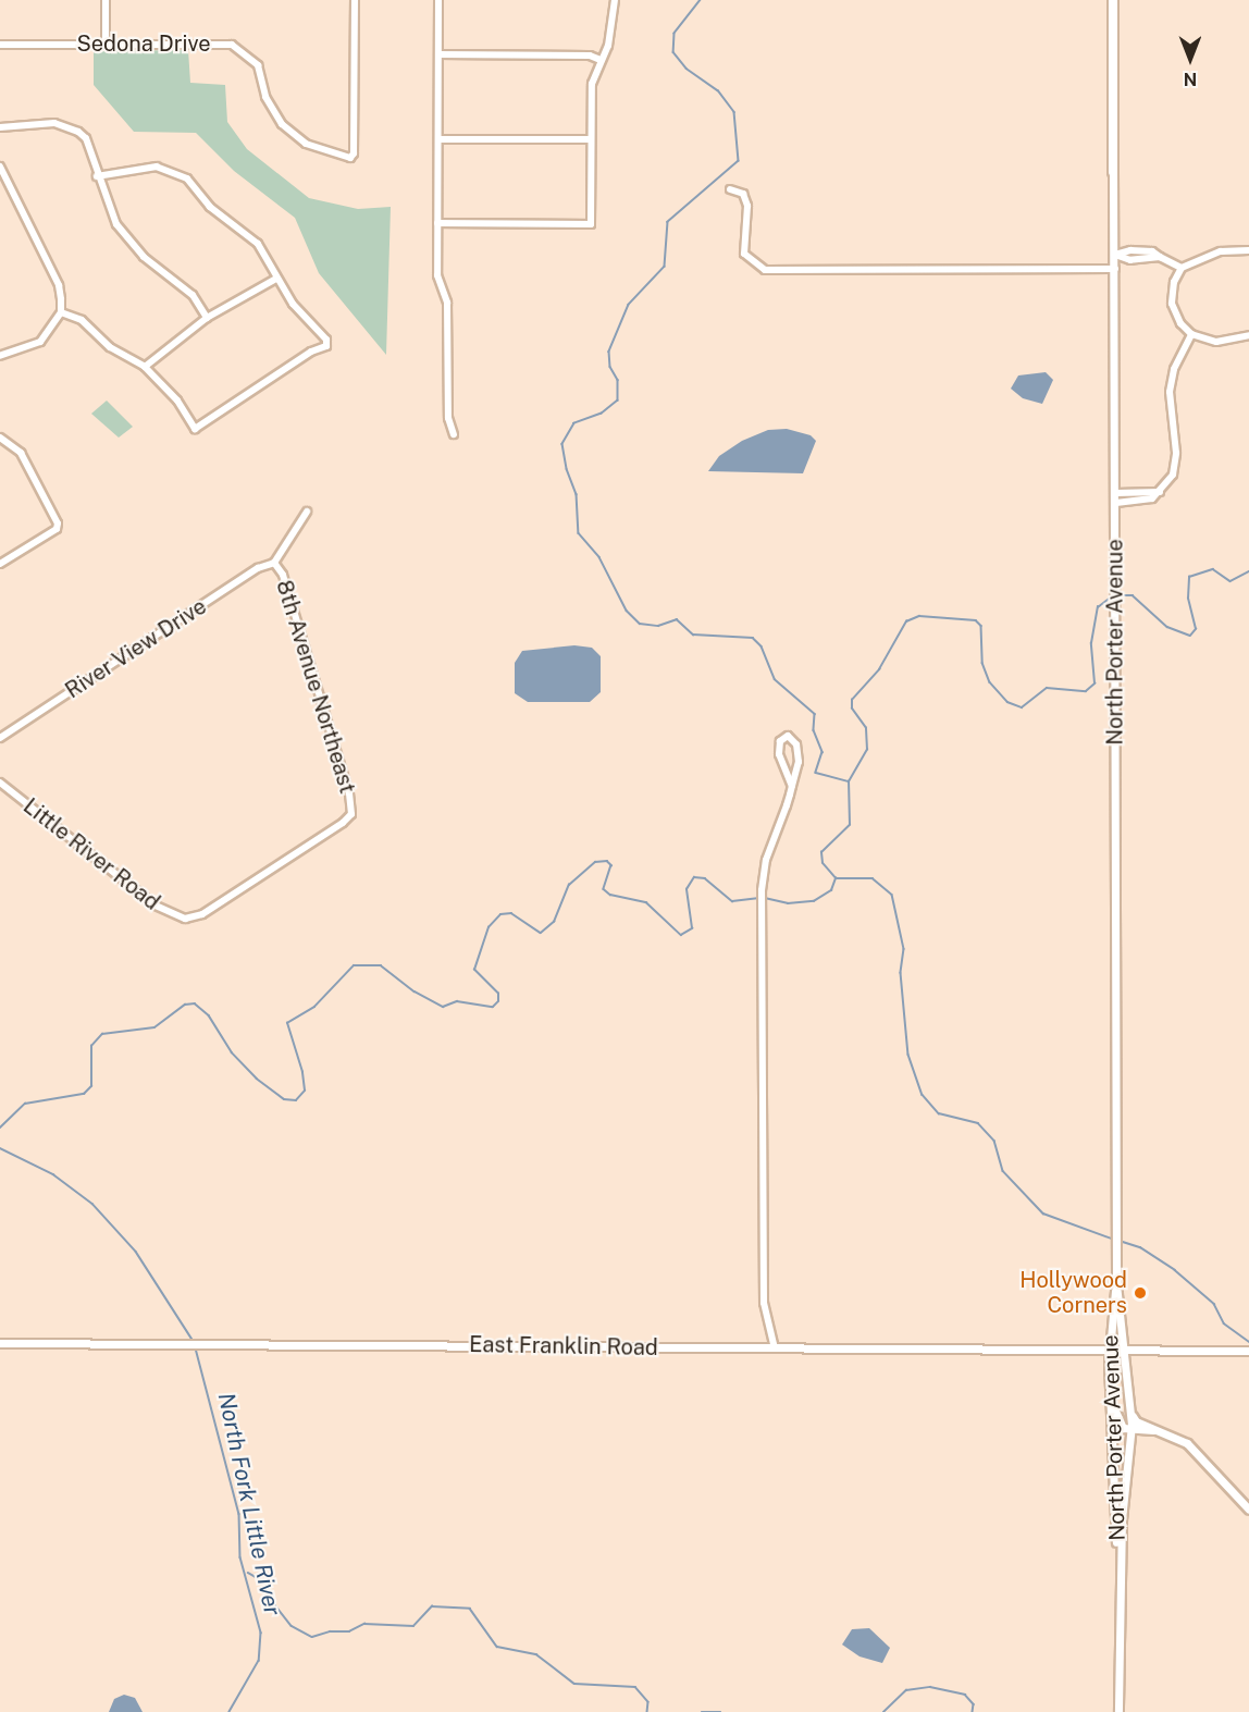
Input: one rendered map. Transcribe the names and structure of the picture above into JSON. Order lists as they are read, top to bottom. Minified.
{"streets":{"main road":["North Porter Avenue"],"street":["Sedona Drive","River View Drive","8th Avenue Northeast","Little River Road","East Franklin Road"]},"crossings":[["North Porter Avenue","East Franklin Road"],["River View Drive","8th Avenue Northeast"],["8th Avenue Northeast","Little River Road"]],"water":["North Fork Little River"],"places":["Hollywood Corners"],"north":"bottom"}
